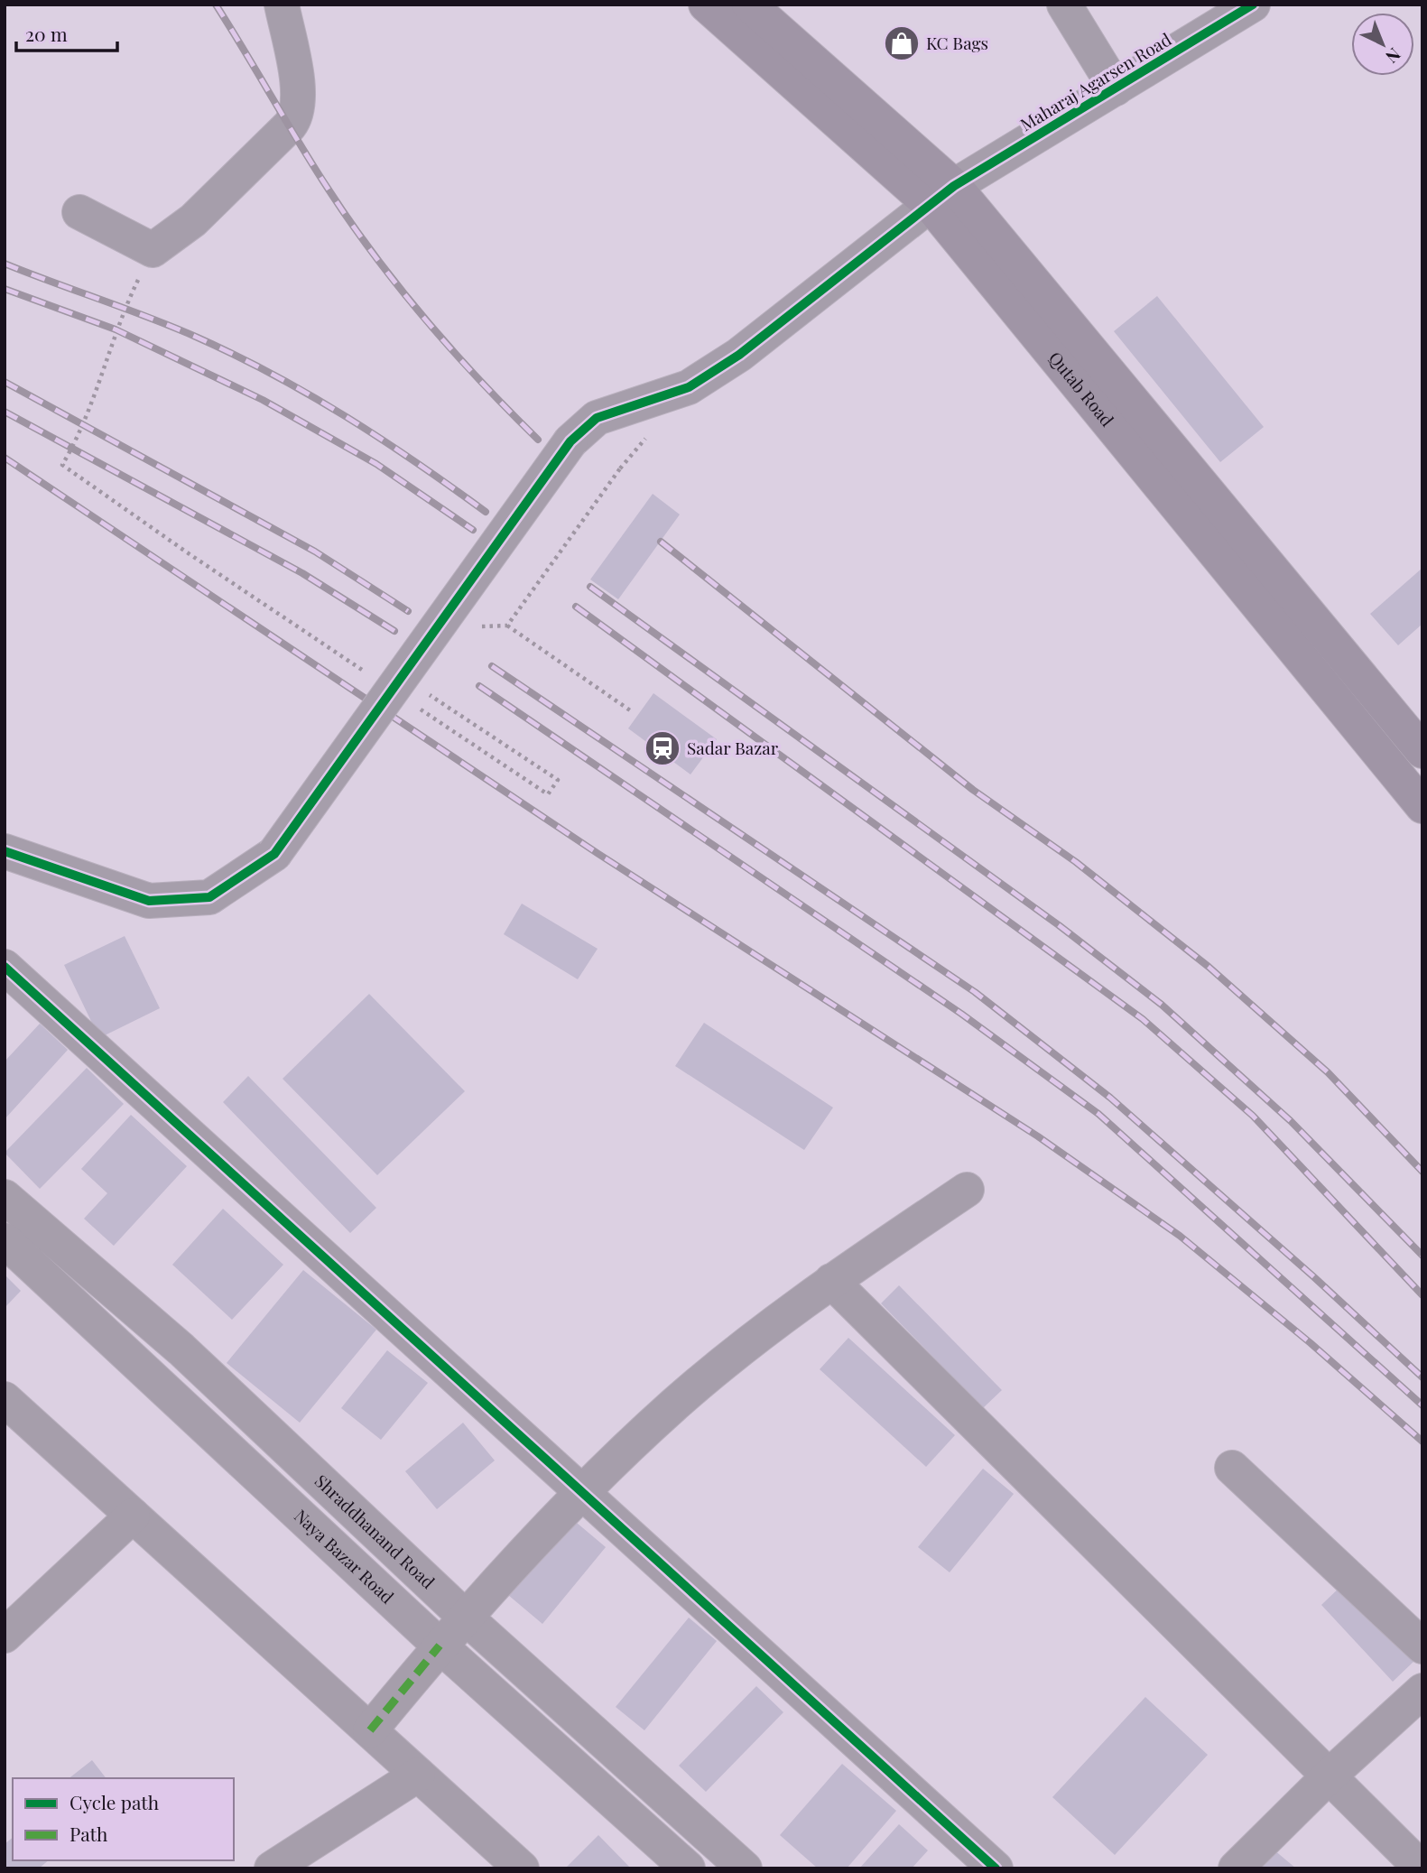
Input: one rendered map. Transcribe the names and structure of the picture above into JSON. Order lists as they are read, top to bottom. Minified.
{"streets":{"main road":["Qutab Road"],"street":["Maharaj Agarsen Road","Shraddhanand Road","Naya Bazar Road"]},"crossings":[["Maharaj Agarsen Road","Qutab Road"]],"places":{"shop":["KC Bags"],"station":["Sadar Bazar"]},"legend":["Cycle path","Path"],"scale_bar":"20 m","north":"bottom right"}
